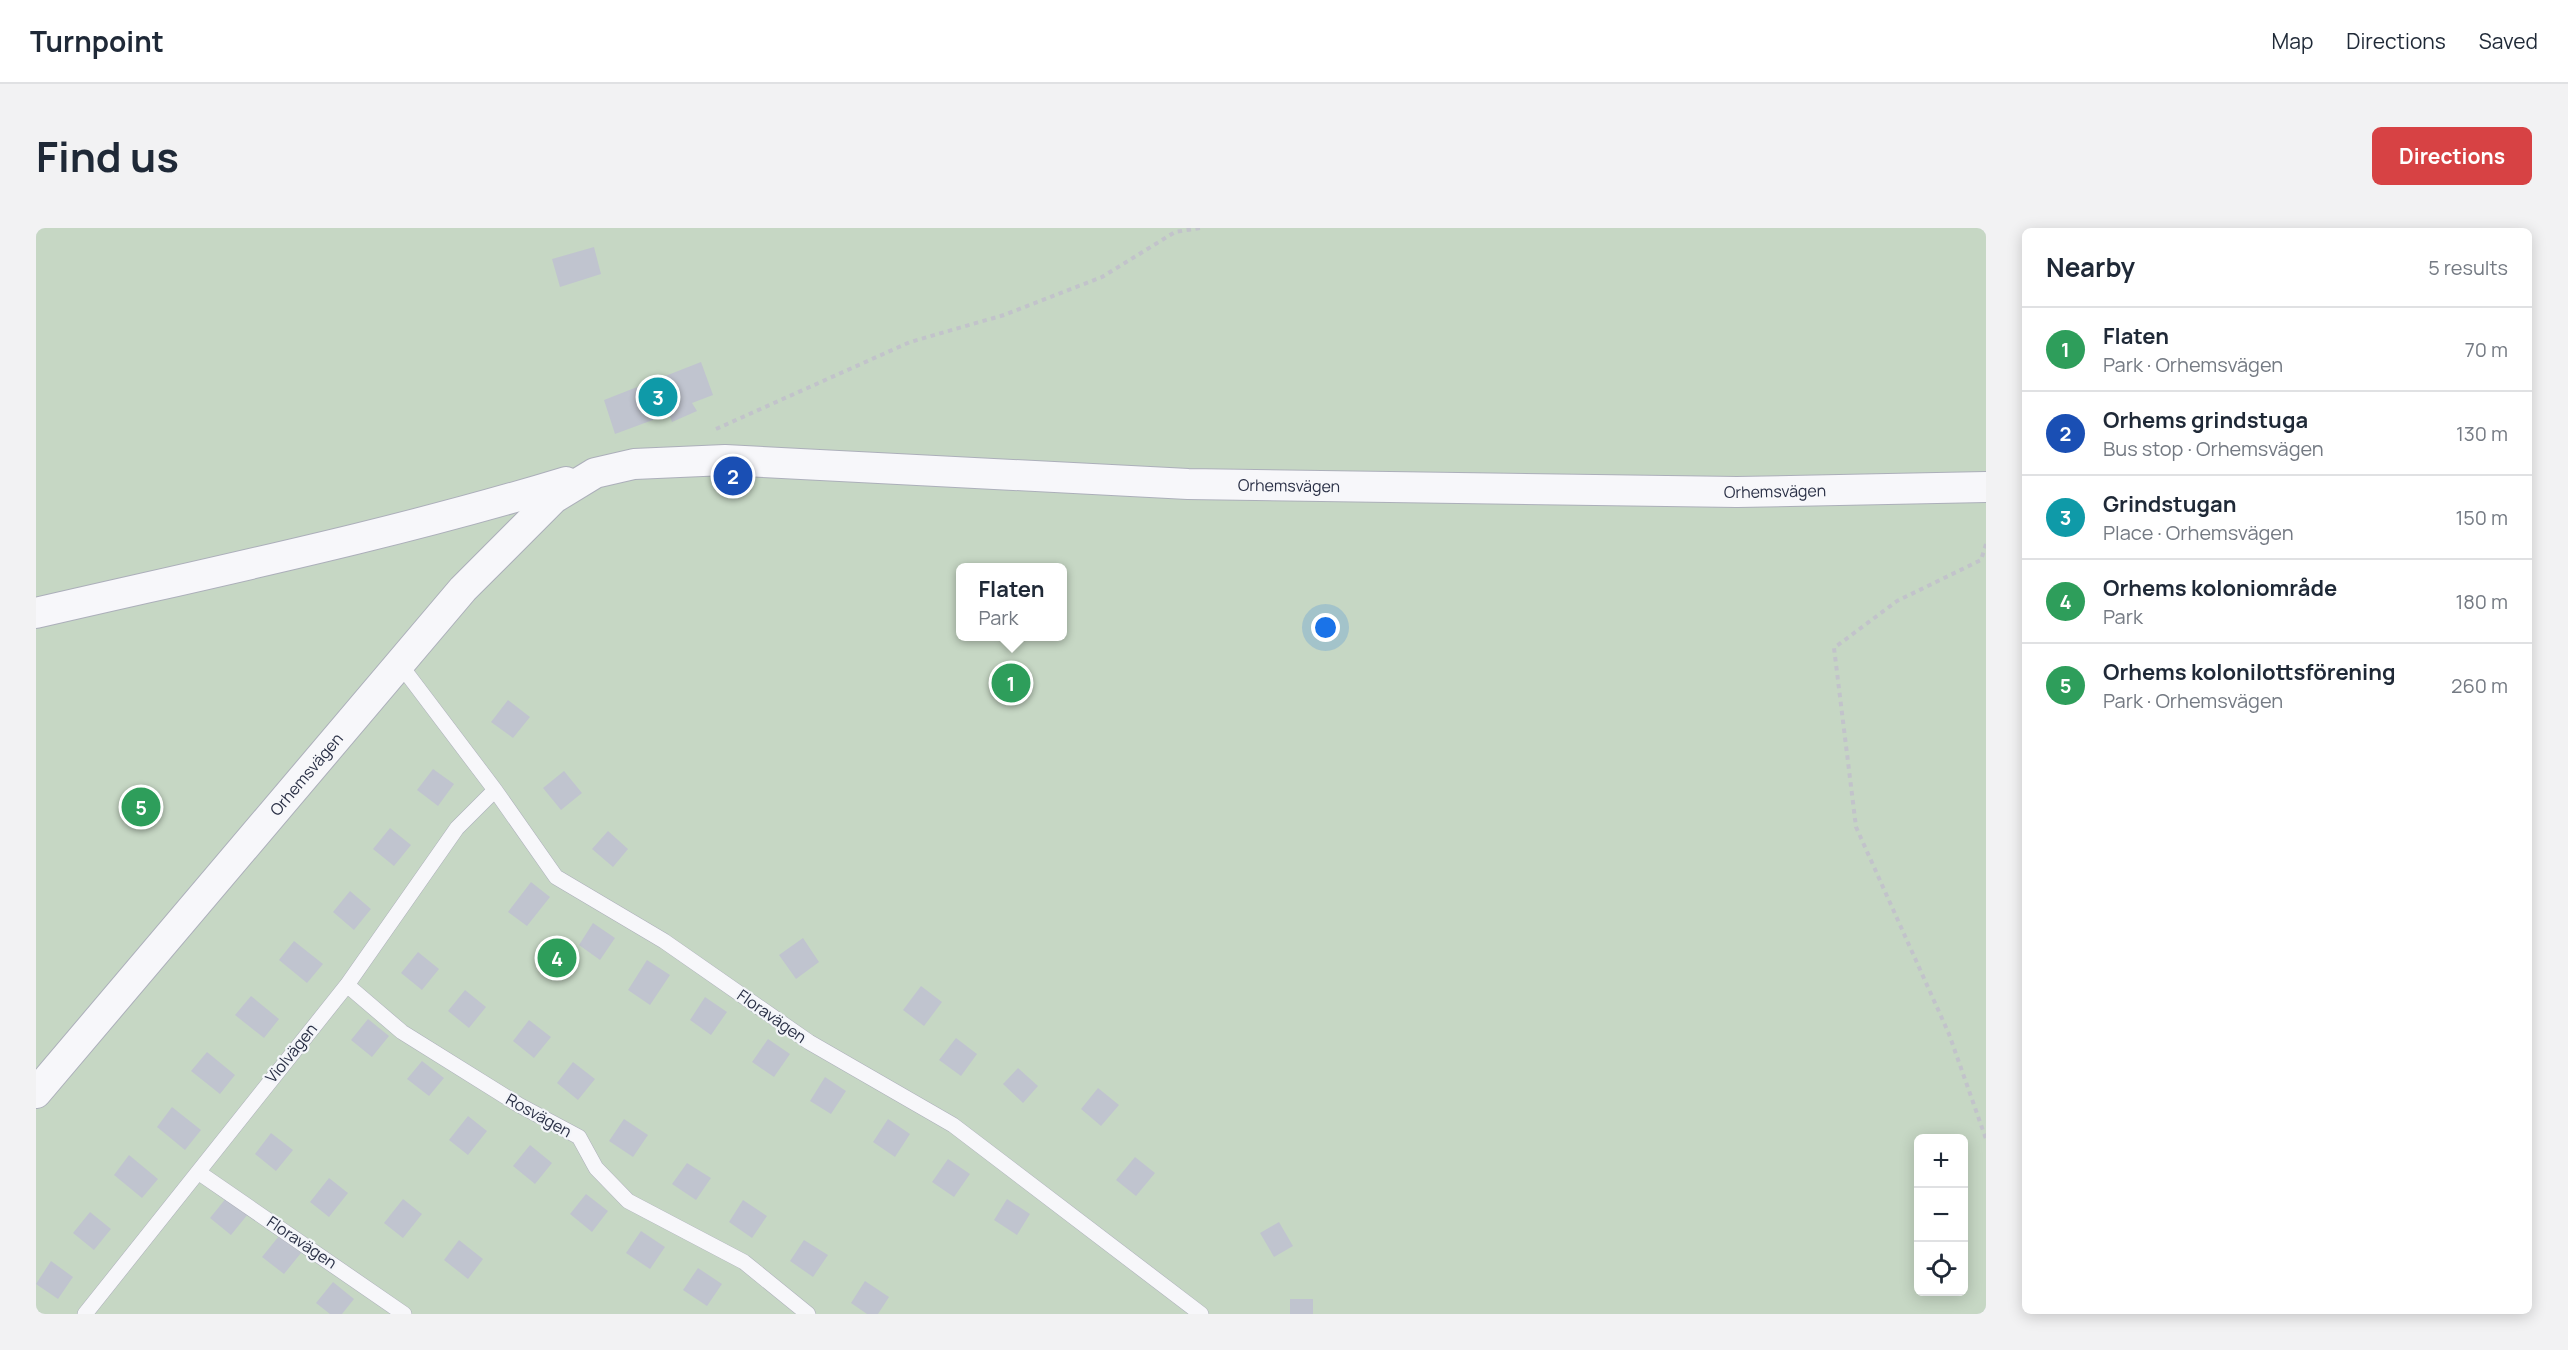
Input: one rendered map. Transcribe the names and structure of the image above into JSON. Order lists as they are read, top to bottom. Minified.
{"streets":{"street":["Orhemsvägen"],"lane":["Floravägen","Violvägen","Rosvägen"]},"crossings":[["Orhemsvägen","Floravägen"],["Floravägen","Violvägen"],["Violvägen","Rosvägen"]],"page":{"header":"Turnpoint","nav":["Map","Directions","Saved"],"title":"Find us","buttons":"Directions","heading":["Nearby","5 results"],"list":[{"mark":"1","name":"Flaten","note":"Park · Orhemsvägen","value":"70 m"},{"mark":"2","name":"Orhems grindstuga","note":"Bus stop · Orhemsvägen","value":"130 m"},{"mark":"3","name":"Grindstugan","note":"Place · Orhemsvägen","value":"150 m"},{"mark":"4","name":"Orhems koloniområde","note":"Park","value":"180 m"},{"mark":"5","name":"Orhems kolonilottsförening","note":"Park · Orhemsvägen","value":"260 m"}],"pins":["3","2","1","5","4"],"popup":["Flaten","Park"],"map_buttons":["+","−"]}}
